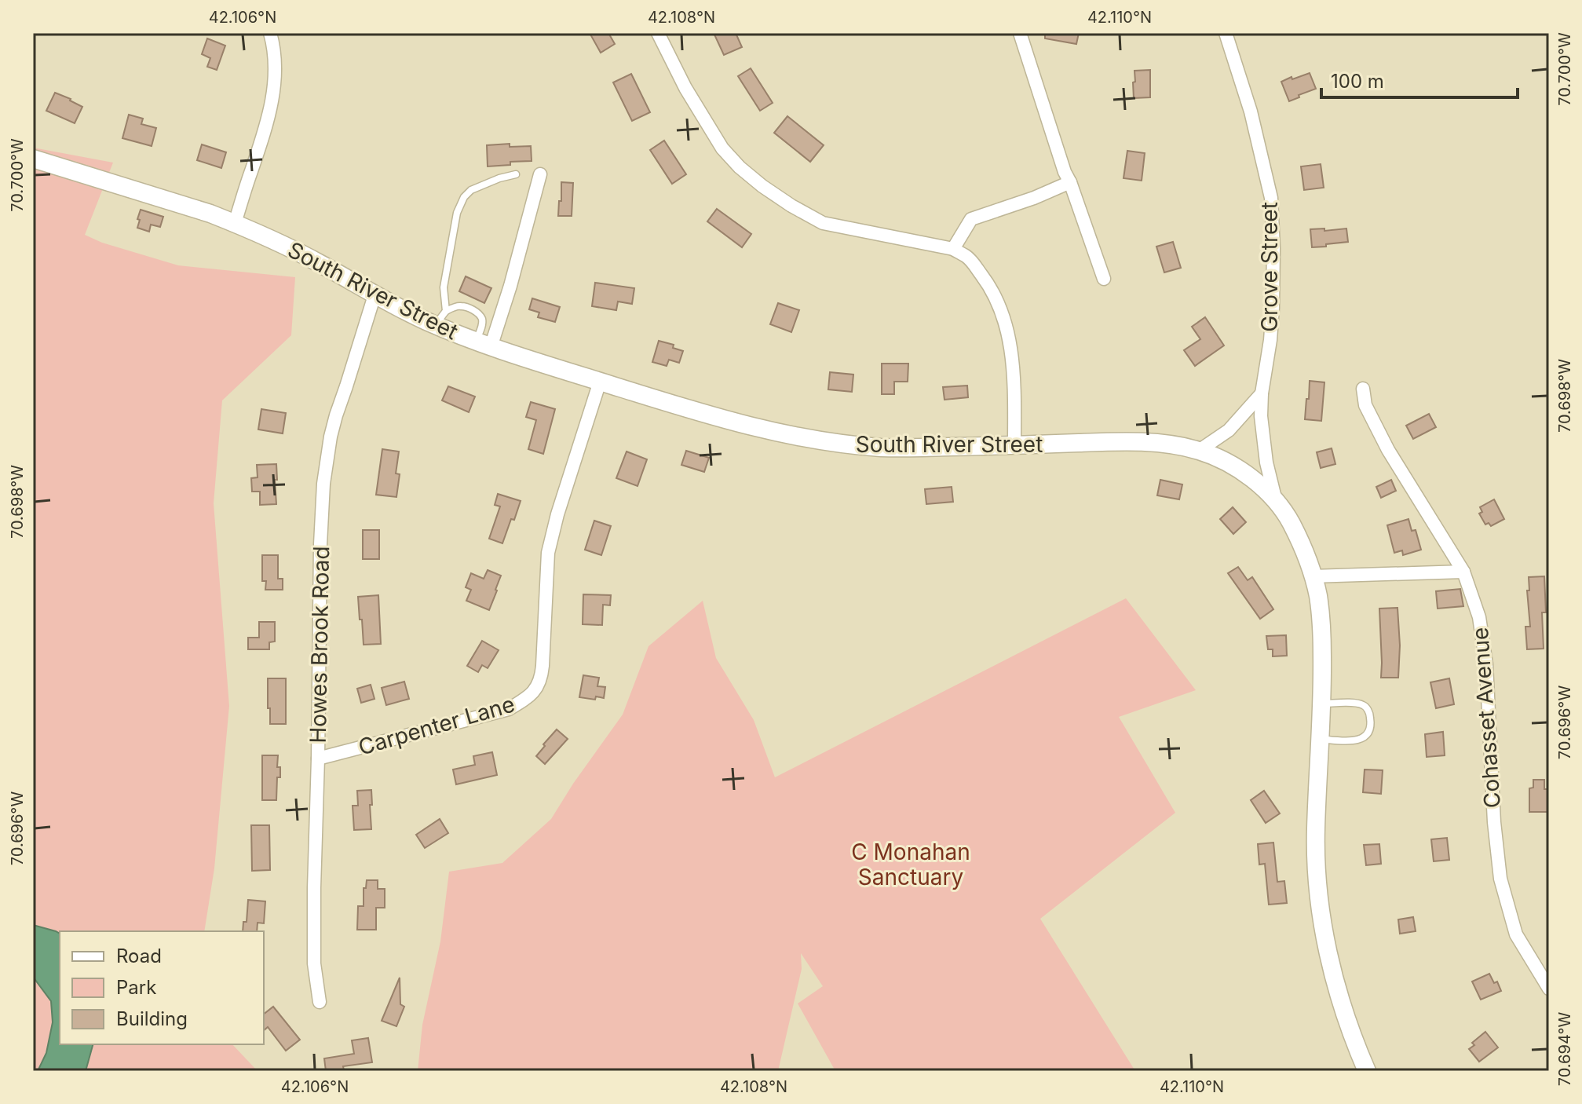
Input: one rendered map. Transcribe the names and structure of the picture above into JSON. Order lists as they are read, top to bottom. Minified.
{"streets":{"street":["Grove Street","South River Street","Howes Brook Road","Cohasset Avenue","Carpenter Lane"]},"crossings":[["Grove Street","South River Street"],["South River Street","Howes Brook Road"],["South River Street","Carpenter Lane"],["Howes Brook Road","Carpenter Lane"]],"parks":["C Monahan Sanctuary"],"legend":["Road","Park","Building"],"scale_bar":"100 m","coordinates":["42.106°N","42.108°N","42.110°N","70.700°W","70.698°W","70.696°W","70.694°W"]}
